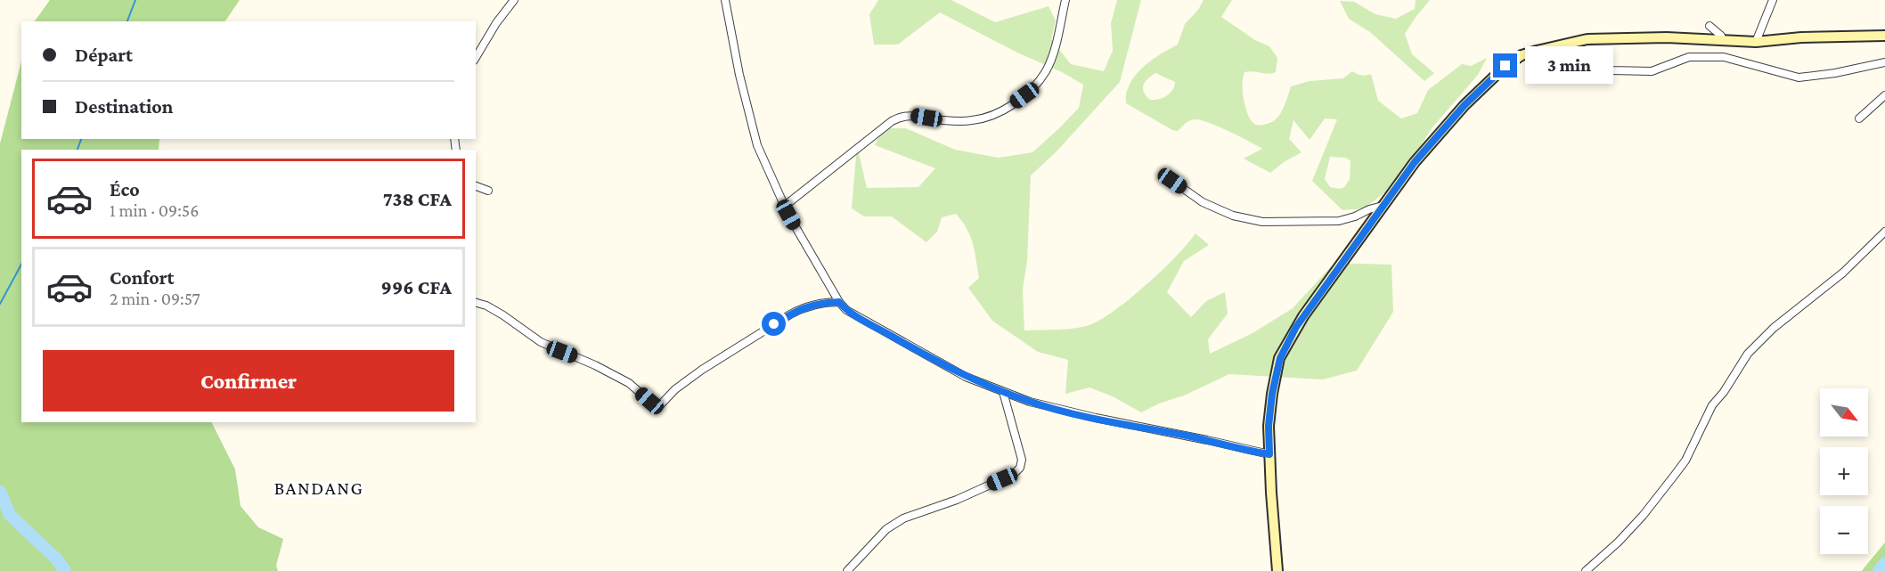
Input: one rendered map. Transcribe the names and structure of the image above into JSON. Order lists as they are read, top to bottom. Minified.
{"districts":["BANDANG"],"north":"bottom right","page":{"banner":["Départ","Destination"],"bubble":"3 min","list":[{"name":"Éco","note":"1 min · 09:56","value":"738 CFA"},{"name":"Confort","note":"2 min · 09:57","value":"996 CFA"}],"buttons":"Confirmer","map_buttons":["+","−"]}}
